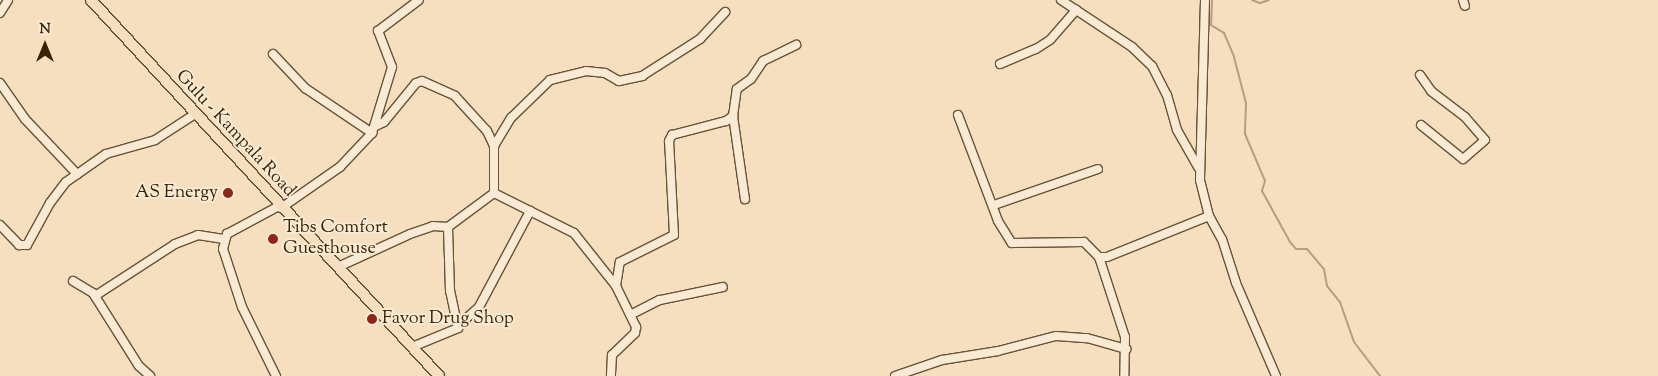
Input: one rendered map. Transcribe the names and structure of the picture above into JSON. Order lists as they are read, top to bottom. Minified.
{"streets":{"main road":["Gulu - Kampala Road"]},"places":["AS Energy","Tibs Comfort Guesthouse","Favor Drug Shop"],"north":"top"}
